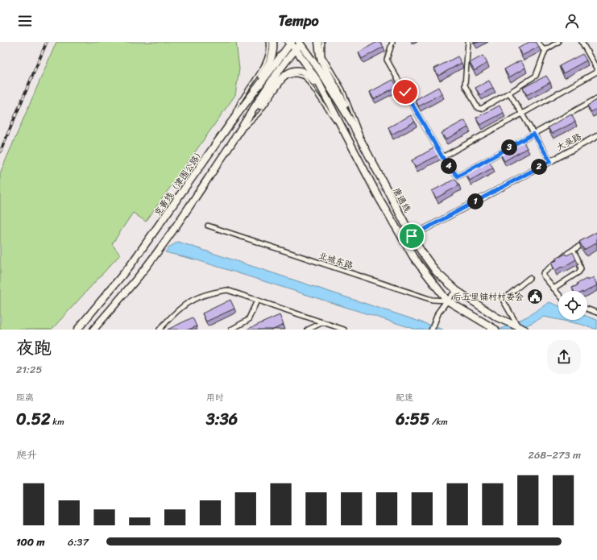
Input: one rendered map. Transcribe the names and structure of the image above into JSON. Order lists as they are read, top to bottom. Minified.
{"streets":{"highway":["克黄线（津围公路）","唐通线"],"street":["大吴路","北城东路"]},"crossings":[["大吴路","唐通线"]],"places":{"public building":["后五里铺村村委会"]},"page":{"header":"Tempo","pins":["3","4","2","1"],"heading":["夜跑","21:25"],"stats":[["距离","0.52 km"],["用时","3:36"],["配速","6:55 /km"]],"chart":["爬升","268–273 m"],"list":[{"name":"100 m","note":"6:37"}]}}
